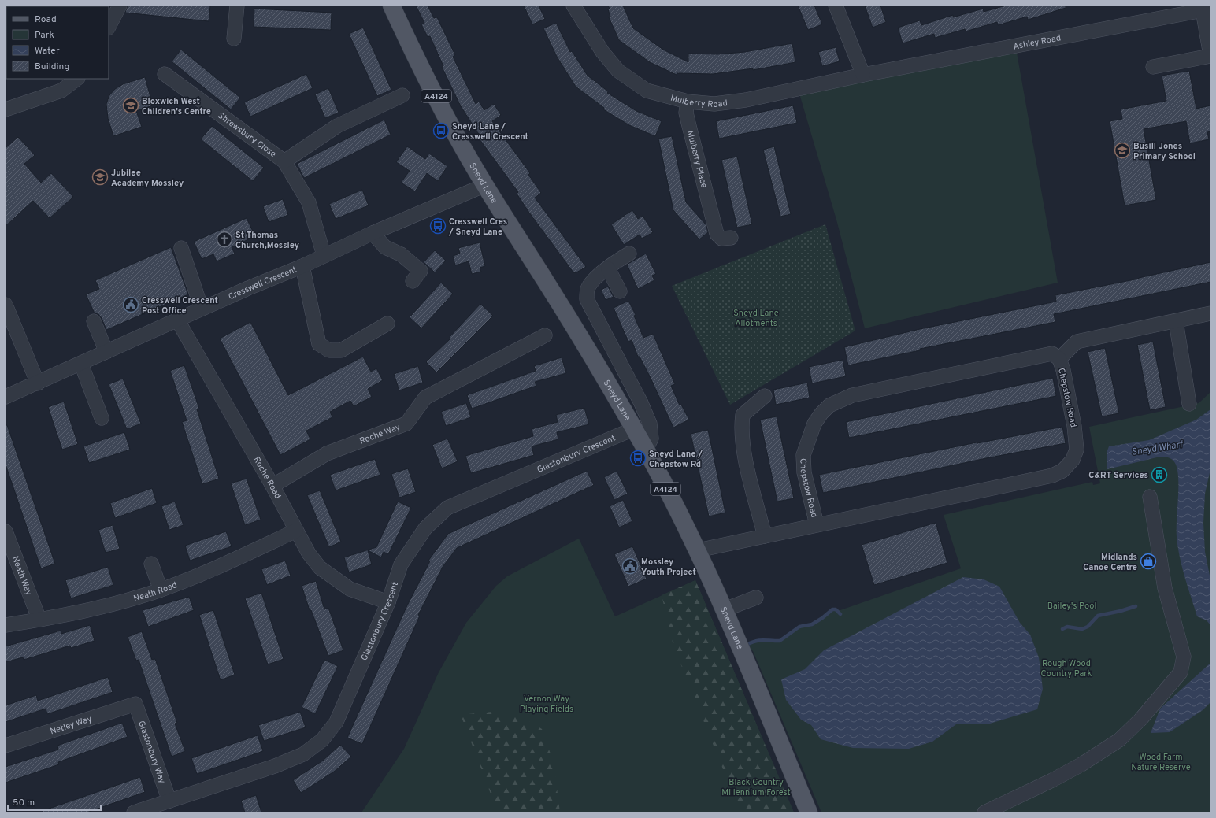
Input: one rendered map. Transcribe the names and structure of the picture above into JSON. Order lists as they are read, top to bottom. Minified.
{"streets":{"main road":["A4124","Sneyd Lane"],"street":["Ashley Road","Mulberry Road","Shrewsbury Close","Mulberry Place","Cresswell Crescent","Chepstow Road","Roche Way","Glastonbury Crescent","Roche Road","Neath Way","Neath Road","Netley Way","Glastonbury Way"]},"crossings":[["Ashley Road","Mulberry Road"],["Mulberry Road","Mulberry Place"],["Shrewsbury Close","Cresswell Crescent"],["Sneyd Lane","Cresswell Crescent"],["Sneyd Lane","Chepstow Road"],["Sneyd Lane","Glastonbury Crescent"],["Cresswell Crescent","Roche Road"],["Roche Way","Roche Road"],["Glastonbury Crescent","Roche Road"],["Glastonbury Crescent","Glastonbury Way"],["Roche Road","Neath Road"],["Neath Way","Neath Road"],["Netley Way","Glastonbury Way"]],"water":["Sneyd Wharf"],"parks":["Sneyd Lane Allotments","Bailey's Pool","Rough Wood Country Park","Vernon Way Playing Fields","Wood Farm Nature Reserve","Black Country Millennium Forest"],"places":{"school or university":["Bloxwich West Children's Centre","Busill Jones Primary School","Jubilee Academy Mossley"],"bus stop":["Sneyd Lane / Cresswell Crescent","Cresswell Cres / Sneyd Lane","Sneyd Lane / Chepstow Rd"],"church":["St Thomas Church,Mossley"],"public building":["Cresswell Crescent Post Office","Mossley Youth Project"],"building":["C&RT Services"],"shop":["Midlands Canoe Centre"]},"legend":["Road","Park","Water","Building"],"scale_bar":"50 m"}
